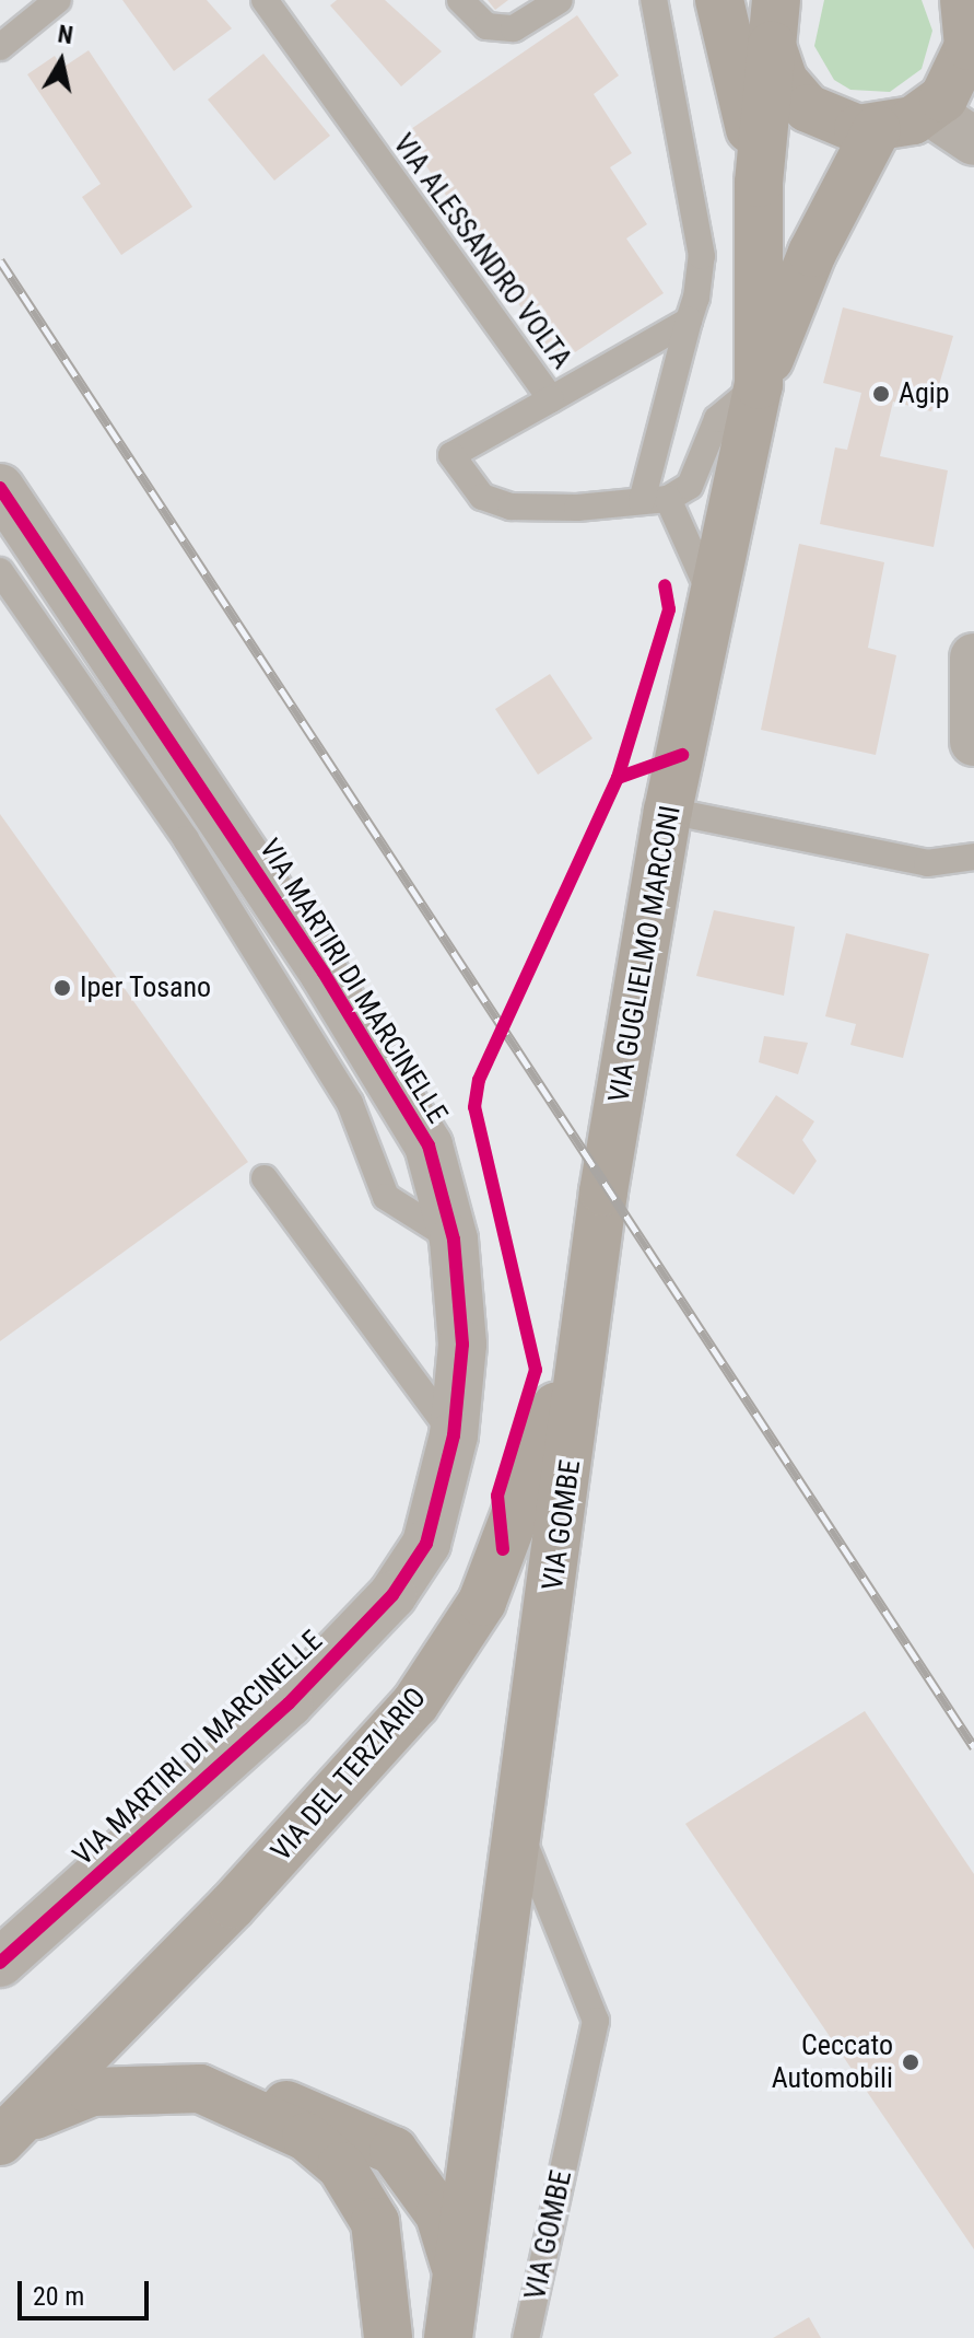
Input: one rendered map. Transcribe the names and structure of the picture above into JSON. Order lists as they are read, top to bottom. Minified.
{"streets":{"main road":["VIA GUGLIELMO MARCONI","VIA GOMBE","VIA DEL TERZIARIO"],"street":["VIA MARTIRI DI MARCINELLE"],"lane":["VIA ALESSANDRO VOLTA"]},"crossings":[["VIA GUGLIELMO MARCONI","VIA GOMBE"],["VIA GOMBE","VIA DEL TERZIARIO"]],"places":["Agip","Iper Tosano","Ceccato Automobili"],"scale_bar":"20 m","north":"top"}
